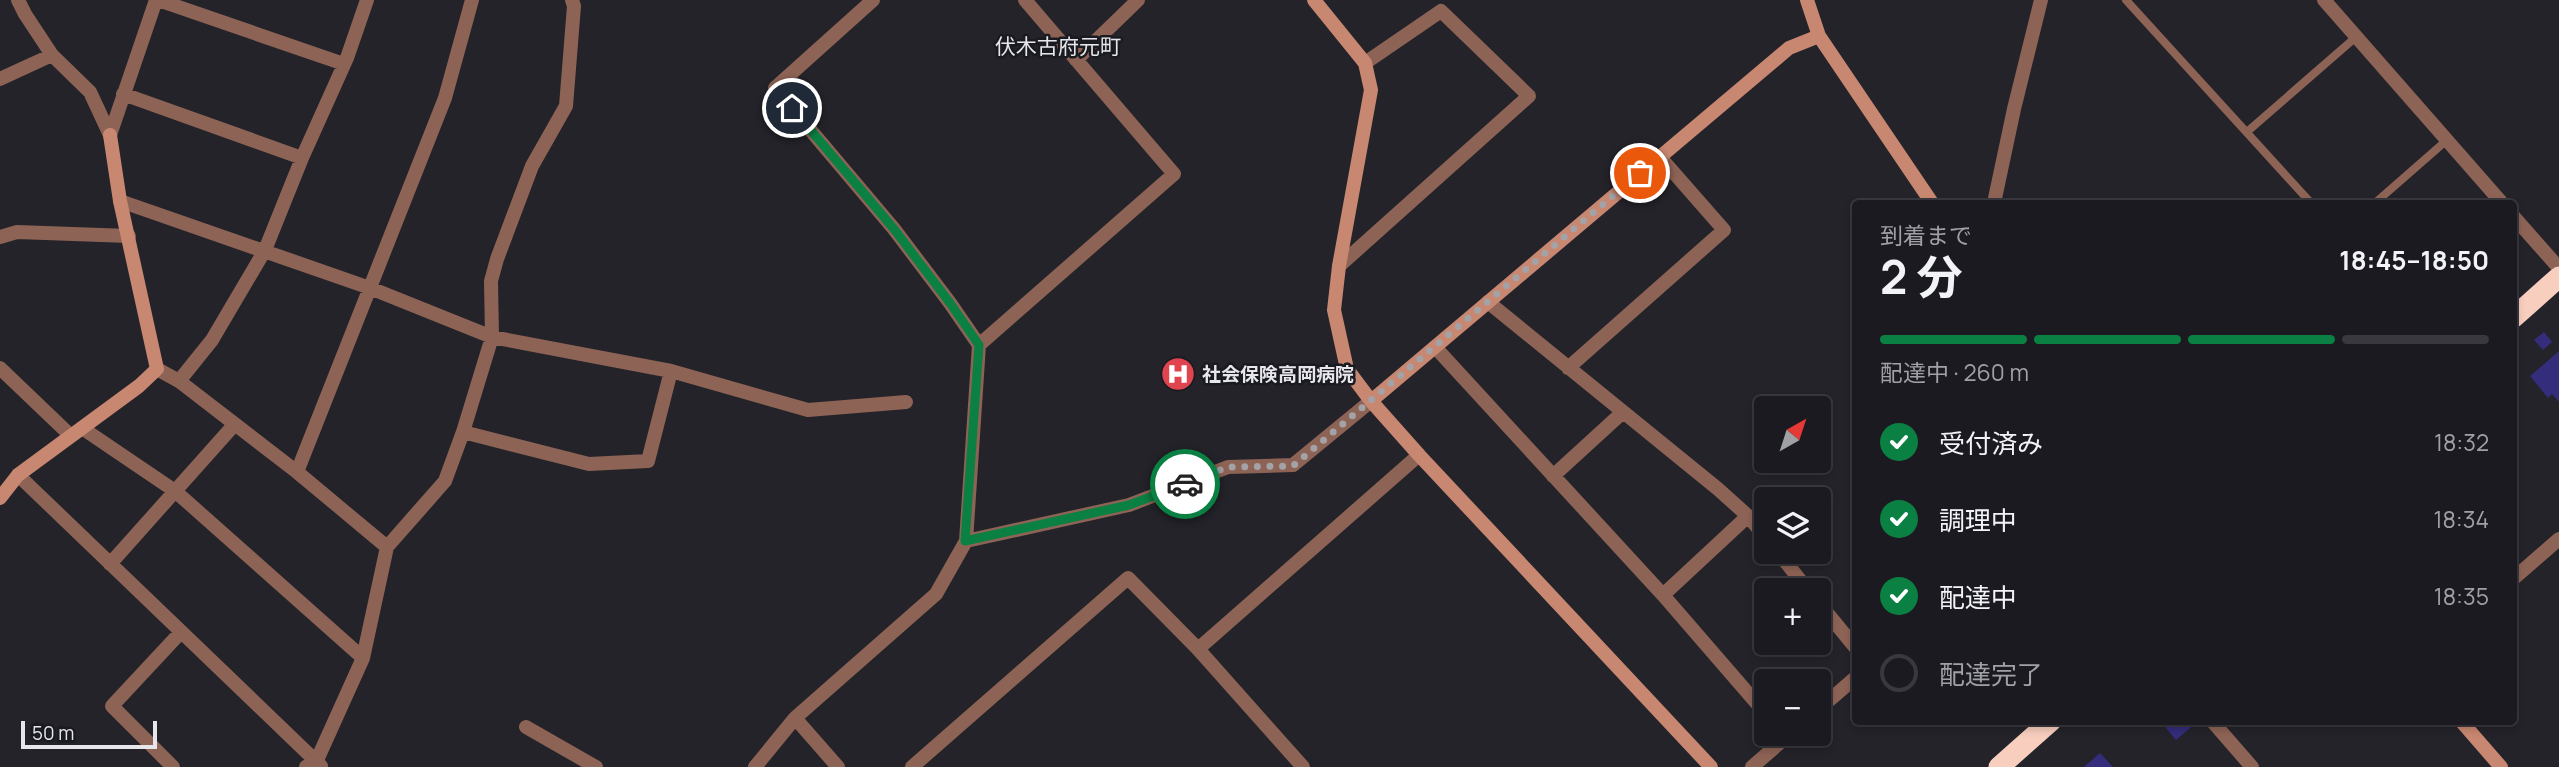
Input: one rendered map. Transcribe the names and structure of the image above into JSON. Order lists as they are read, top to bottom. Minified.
{"districts":["伏木古府元町"],"places":{"hospital":["社会保険高岡病院"]},"scale_bar":"50 m","north":"top right","page":{"heading":["2 分","到着まで","18:45–18:50"],"bar":"配達中 · 260 m","map_buttons":["+","−"],"list":[["受付済み","18:32"],["調理中","18:34"],["配達中","18:35"],"配達完了"],"scale":"50 m"}}
